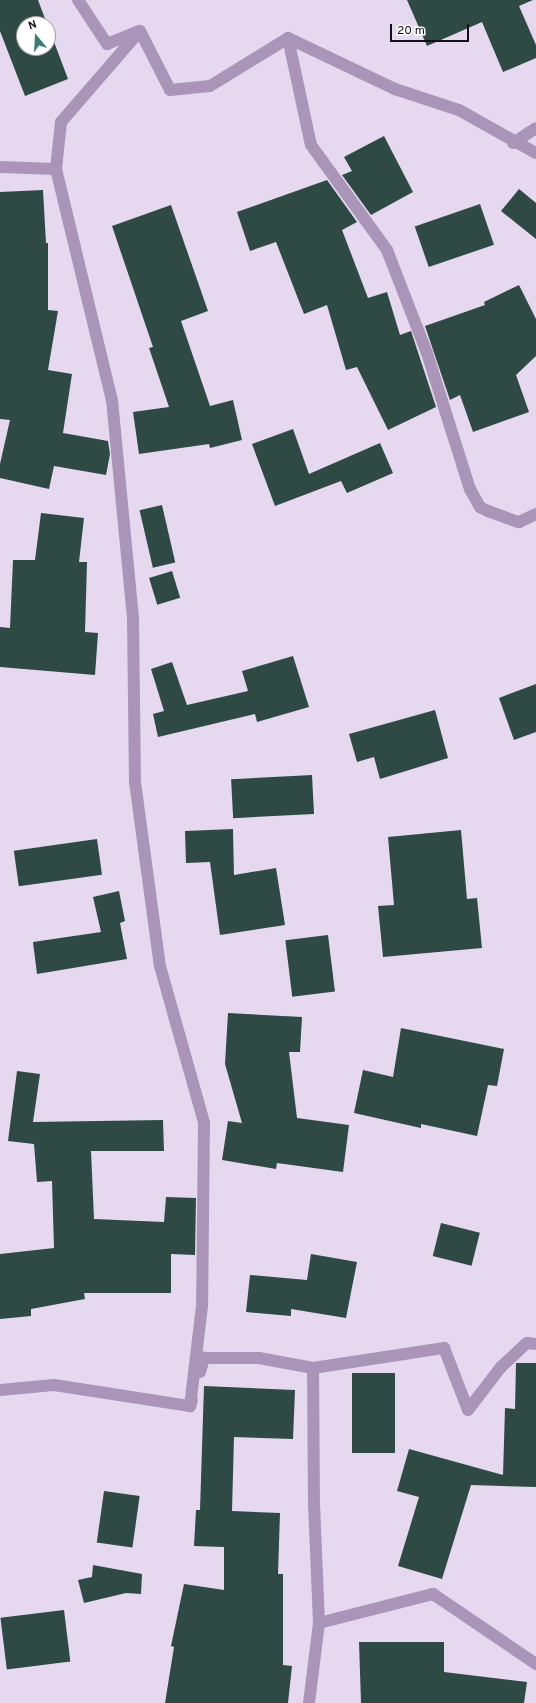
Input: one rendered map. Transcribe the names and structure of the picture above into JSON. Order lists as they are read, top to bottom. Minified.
{"scale_bar":"20 m","north":"top"}
